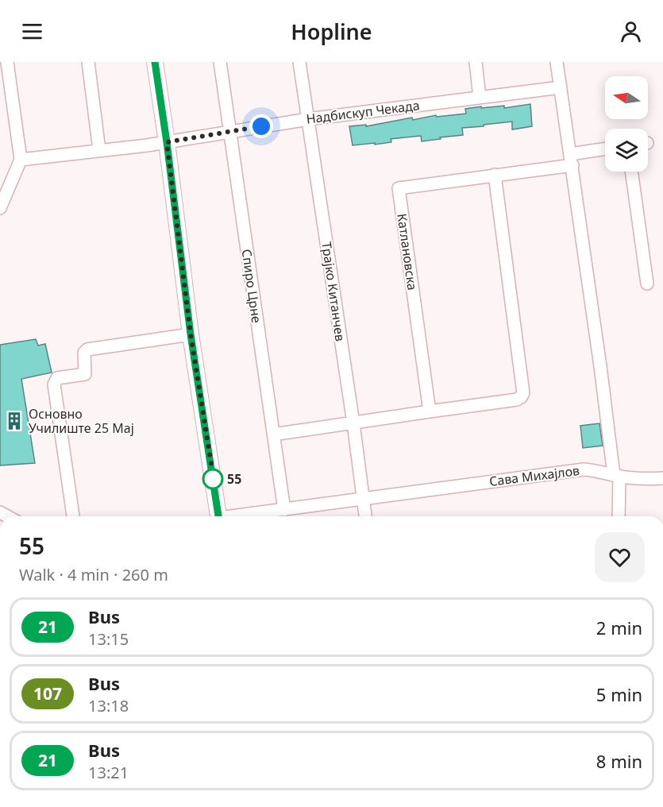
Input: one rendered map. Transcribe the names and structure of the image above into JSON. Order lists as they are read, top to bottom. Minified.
{"streets":{"street":["Надбискуп Чекада","Катлановска","Спиро Црне","Трајко Китанчев","Сава Михајлов"]},"crossings":[["Надбискуп Чекада","Спиро Црне"],["Надбискуп Чекада","Трајко Китанчев"],["Спиро Црне","Сава Михајлов"],["Трајко Китанчев","Сава Михајлов"]],"places":{"building":["Основно Училиште 25 Мај"],"other":["55"]},"lines":["bus line 21"],"north":"left","page":{"header":"Hopline","heading":["55","Walk · 4 min · 260 m"],"list":[{"mark":"21","name":"Bus","note":"13:15","value":"2 min"},{"mark":"107","name":"Bus","note":"13:18","value":"5 min"},{"mark":"21","name":"Bus","note":"13:21","value":"8 min"}]}}
